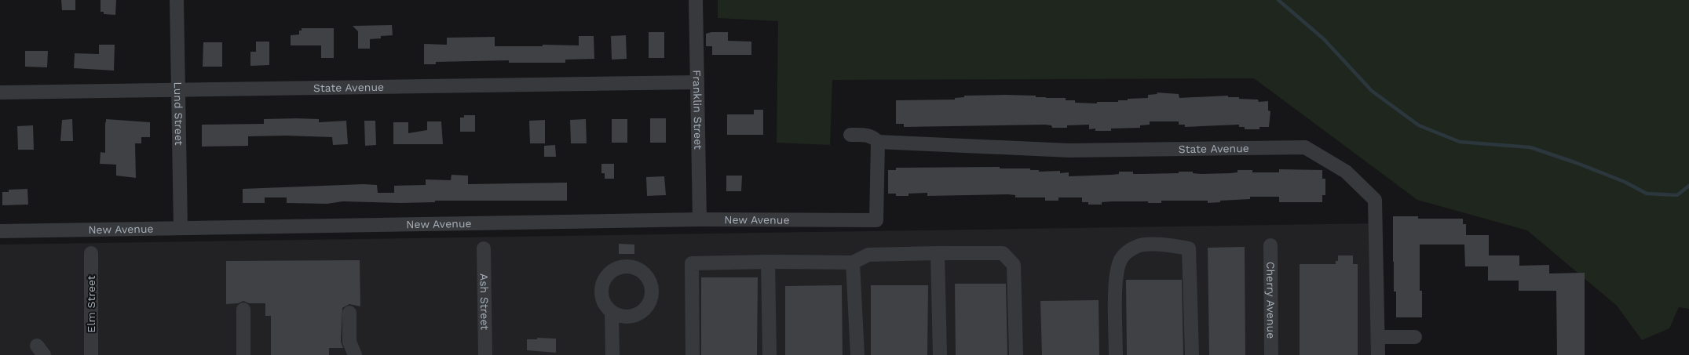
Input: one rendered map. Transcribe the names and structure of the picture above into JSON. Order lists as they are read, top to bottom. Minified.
{"streets":{"street":["State Avenue","Franklin Street","Lund Street","New Avenue","Cherry Avenue","Ash Street","Elm Street"]},"crossings":[["State Avenue","Franklin Street"],["State Avenue","Lund Street"],["State Avenue","New Avenue"],["Franklin Street","New Avenue"],["Lund Street","New Avenue"]]}
